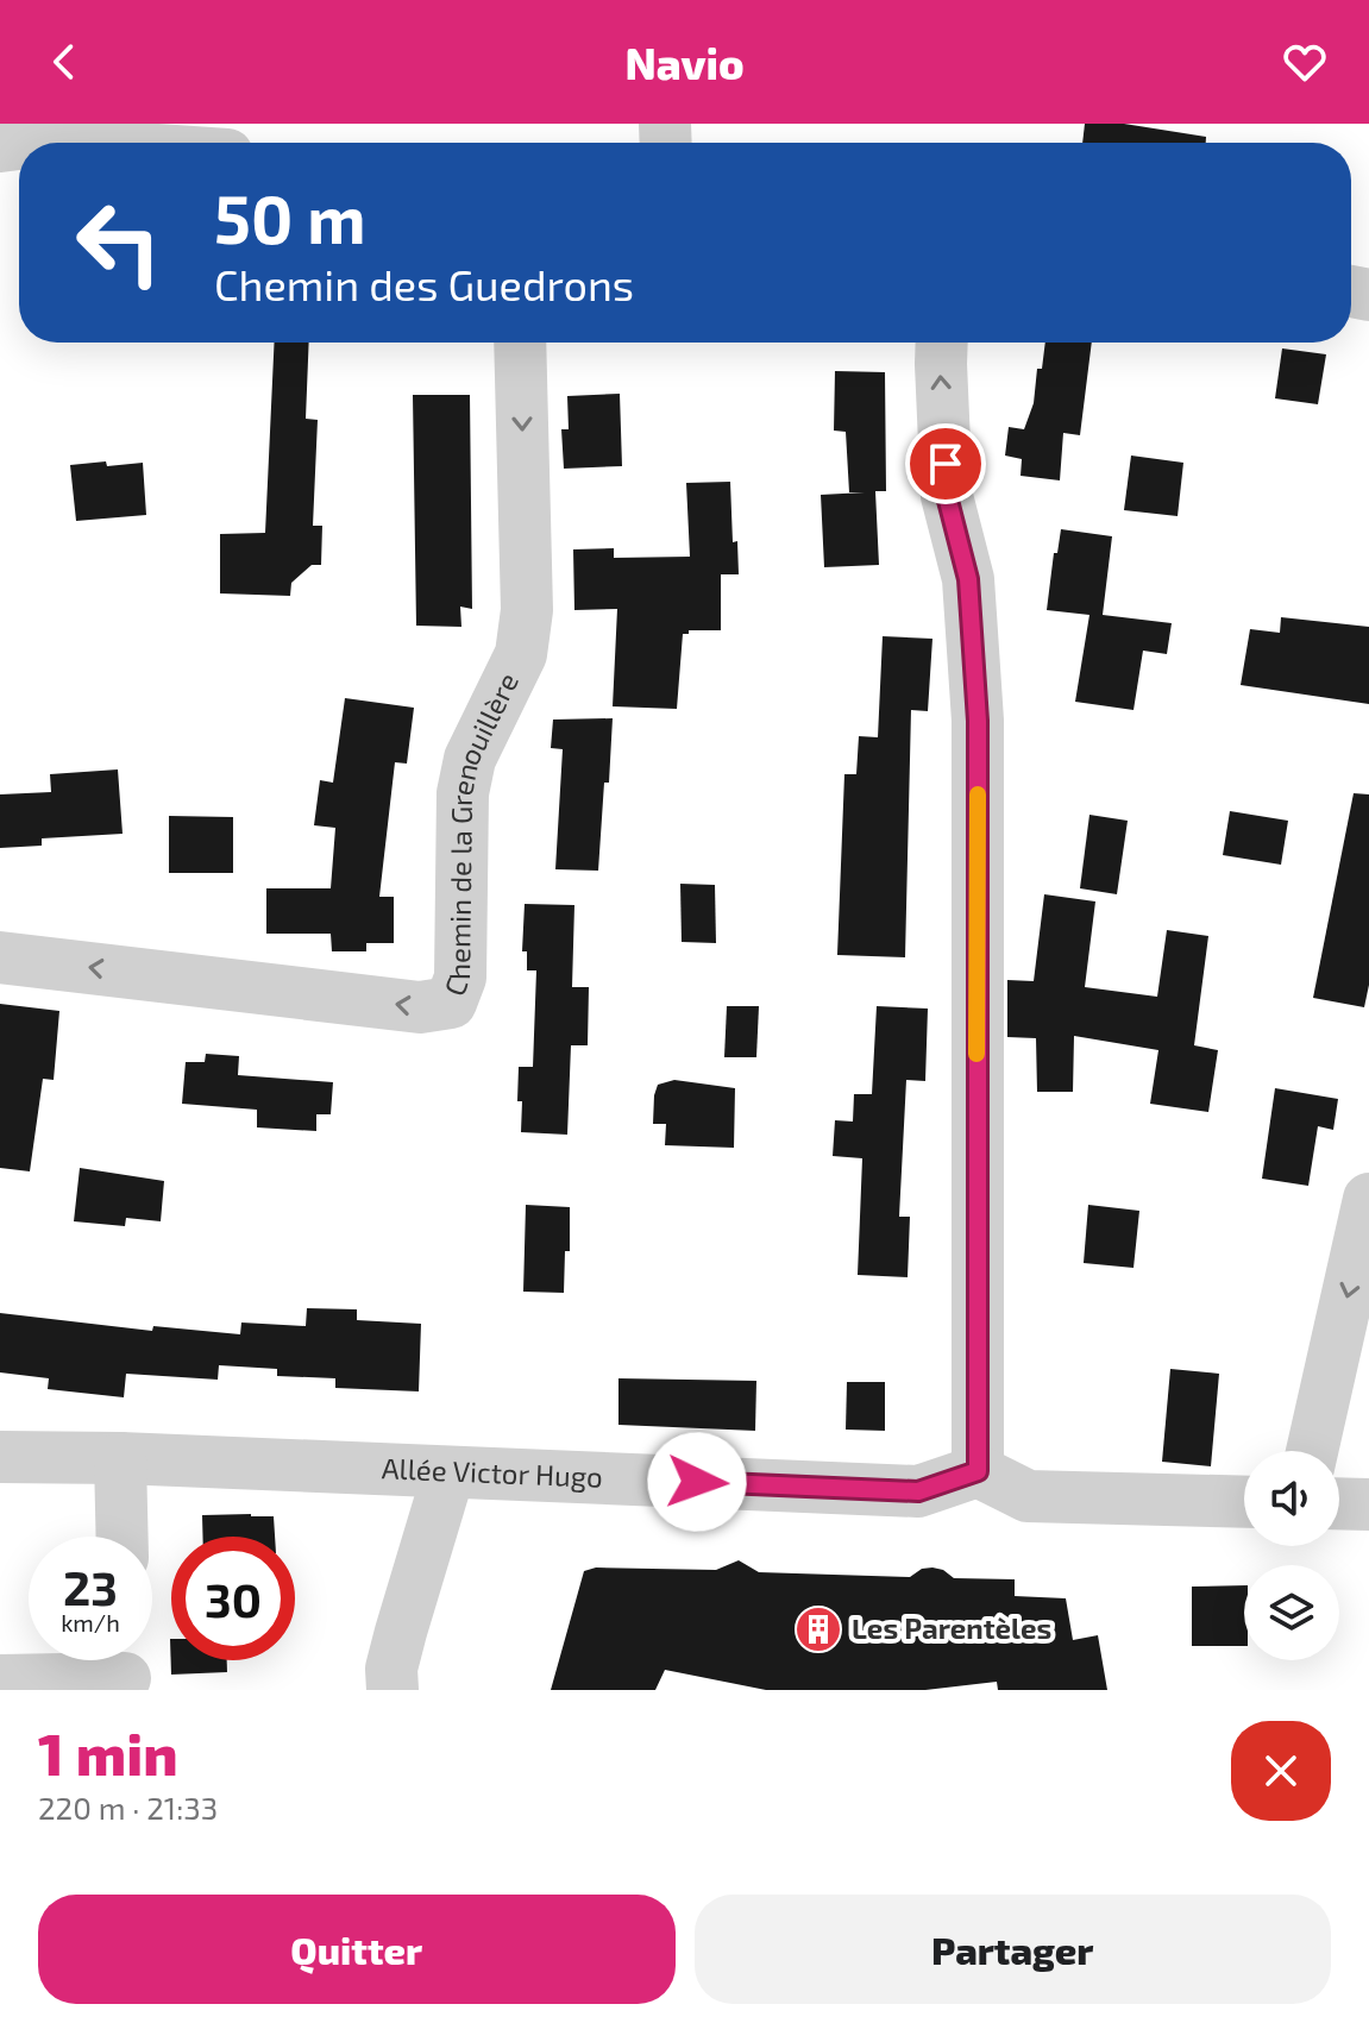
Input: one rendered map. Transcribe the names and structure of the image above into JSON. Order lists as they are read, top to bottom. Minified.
{"streets":{"street":["Chemin de la Grenouillère","Allée Victor Hugo"]},"places":{"building":["Les Parentèles"]},"page":{"header":"Navio","turn":["50 m","Chemin des Guedrons"],"speed":"23 km/h","limit":"30","heading":["1 min","220 m · 21:33"],"buttons":["Quitter","Partager"]}}
